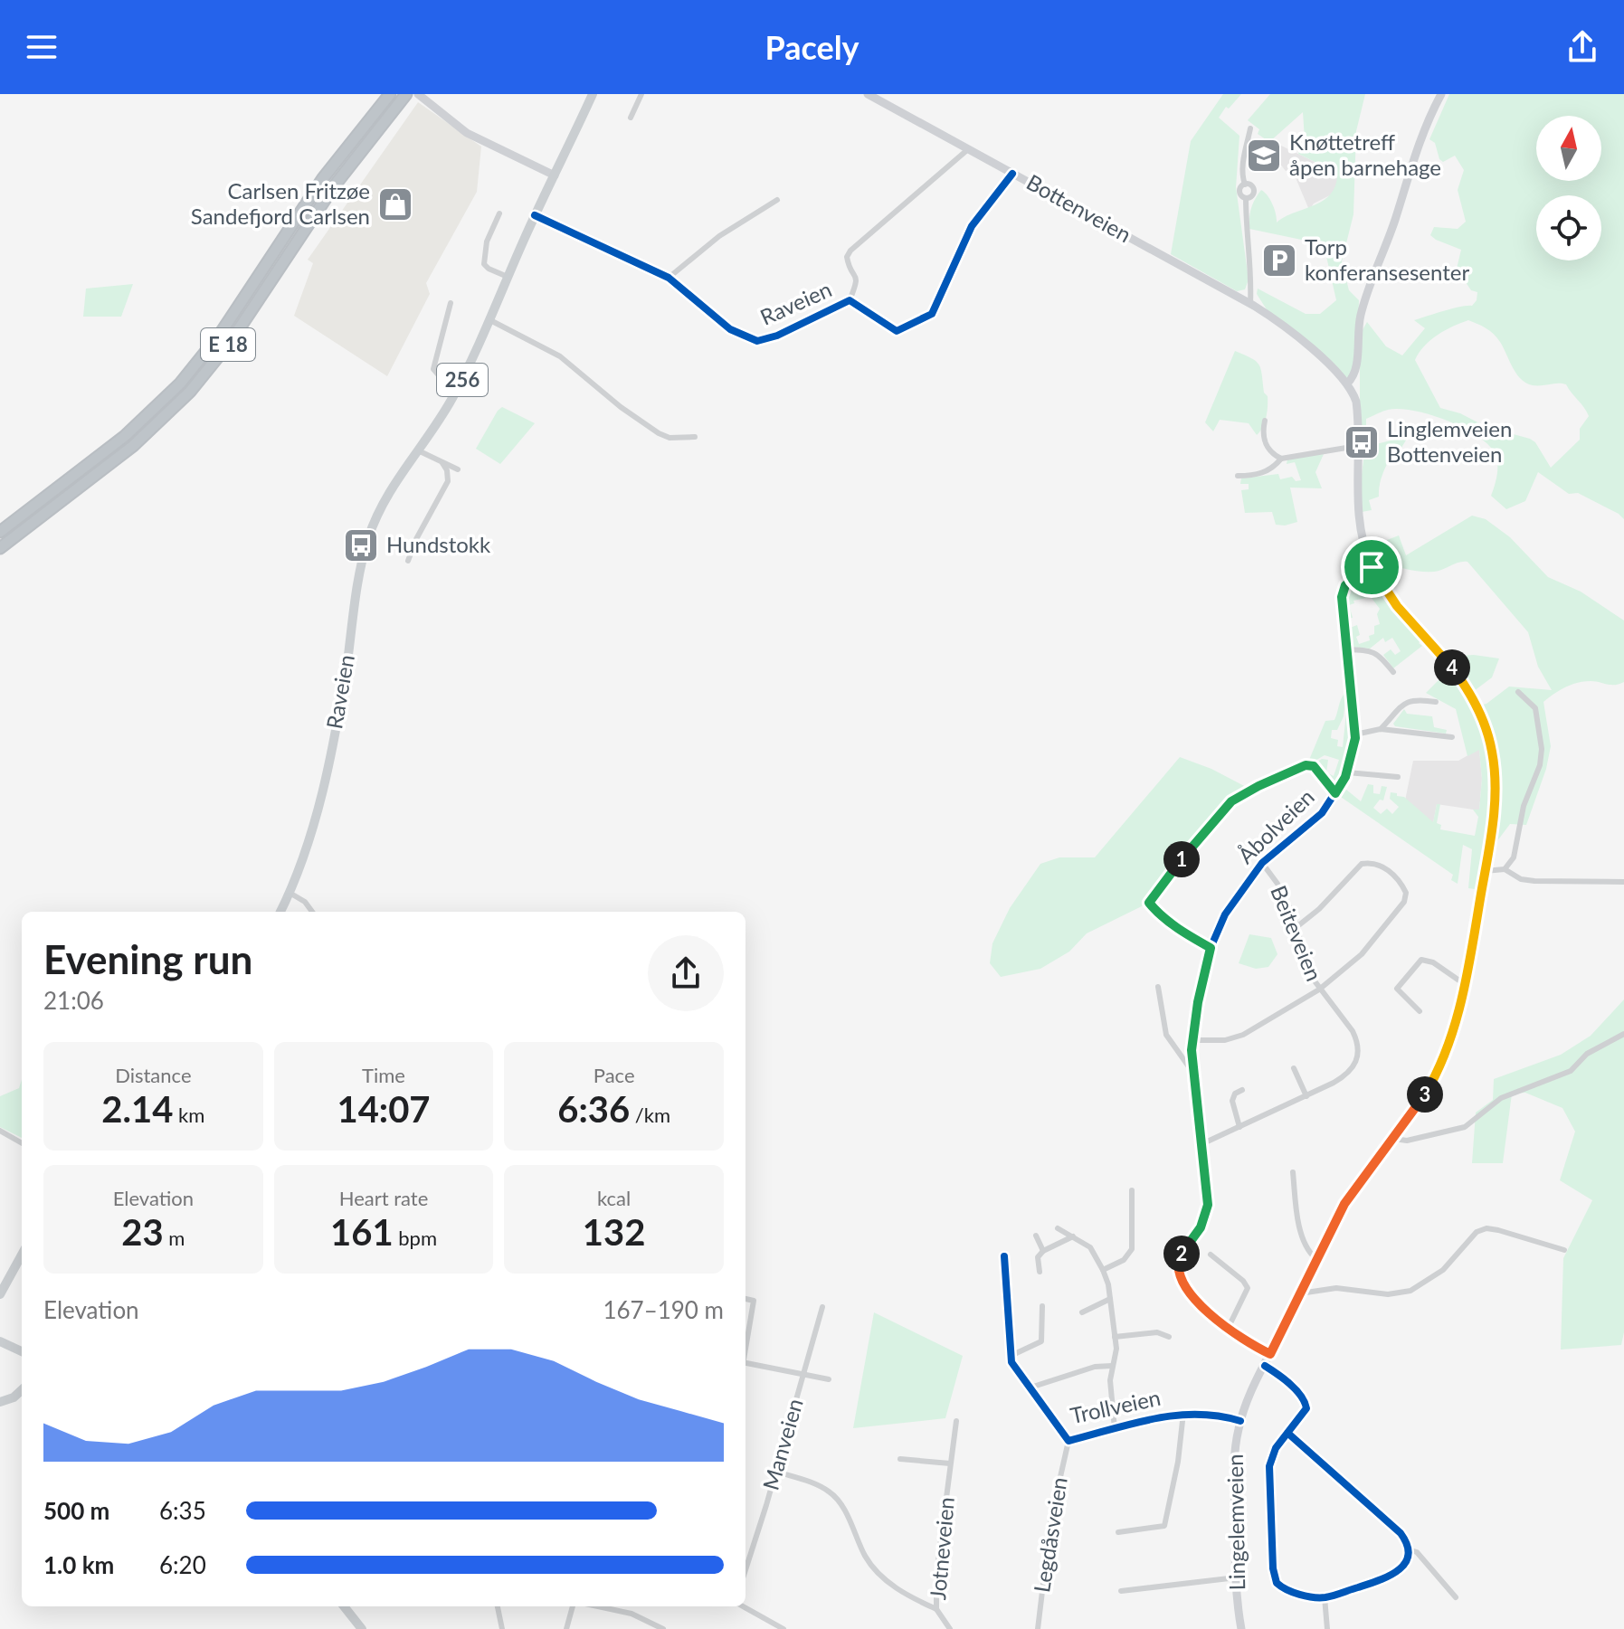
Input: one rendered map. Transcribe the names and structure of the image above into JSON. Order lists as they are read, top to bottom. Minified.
{"streets":{"highway":["E 18"],"main road":["Bottenveien","Raveien","256","Lingelemveien"],"street":["Åbolveien","Beiteveien","Trollveien","Manveien","Legdåsveien","Jotneveien"]},"crossings":[["Bottenveien","Raveien"],["Bottenveien","Lingelemveien"],["Åbolveien","Beiteveien"],["Åbolveien","Lingelemveien"],["Trollveien","Lingelemveien"],["Trollveien","Legdåsveien"]],"places":{"school or university":["Knøttetreff åpen barnehage"],"shop":["Carlsen Fritzøe Sandefjord Carlsen"],"parking":["Torp konferansesenter"],"bus stop":["Linglemveien Bottenveien","Hundstokk"]},"north":"top","page":{"header":"Pacely","pins":["4","1","3","2"],"heading":["Evening run","21:06"],"stats":[["Distance","2.14 km"],["Time","14:07"],["Pace","6:36 /km"],["Elevation","23 m"],["Heart rate","161 bpm"],["kcal","132"]],"chart":["Elevation","167–190 m"],"list":[{"name":"500 m","note":"6:35"},{"name":"1.0 km","note":"6:20"}]}}
